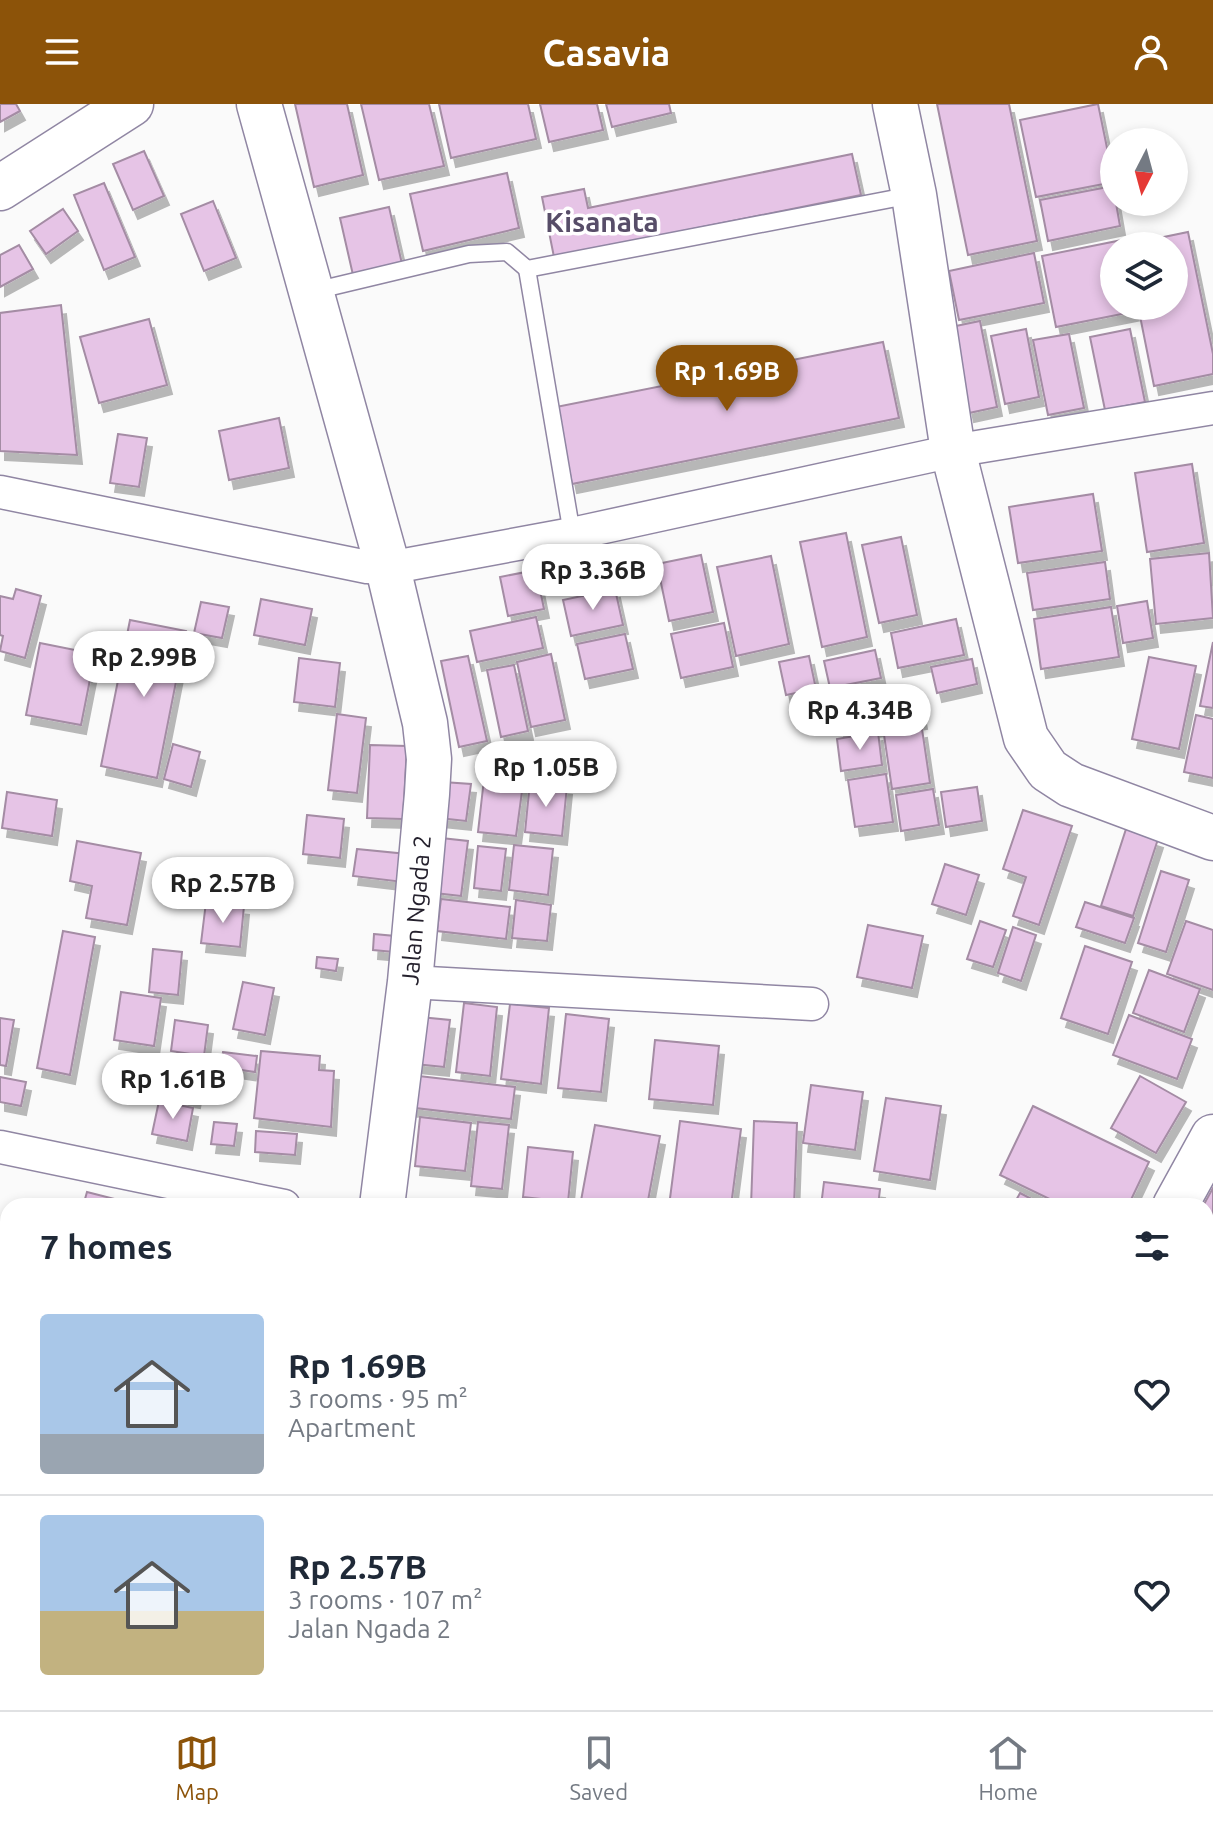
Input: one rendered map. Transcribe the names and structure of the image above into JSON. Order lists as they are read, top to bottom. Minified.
{"streets":{"street":["Jalan Ngada 2"]},"districts":["Kisanata"],"north":"bottom","page":{"header":"Casavia","price":["Rp 1.69B","Rp 3.36B","Rp 2.99B","Rp 4.34B","Rp 1.05B","Rp 2.57B","Rp 1.61B"],"heading":"7 homes","list":[{"name":"Rp 1.69B","note":"3 rooms · 95 m² · Apartment"},{"name":"Rp 2.57B","note":"3 rooms · 107 m² · Jalan Ngada 2"}],"tabs":["Map","Saved","Home"]}}
